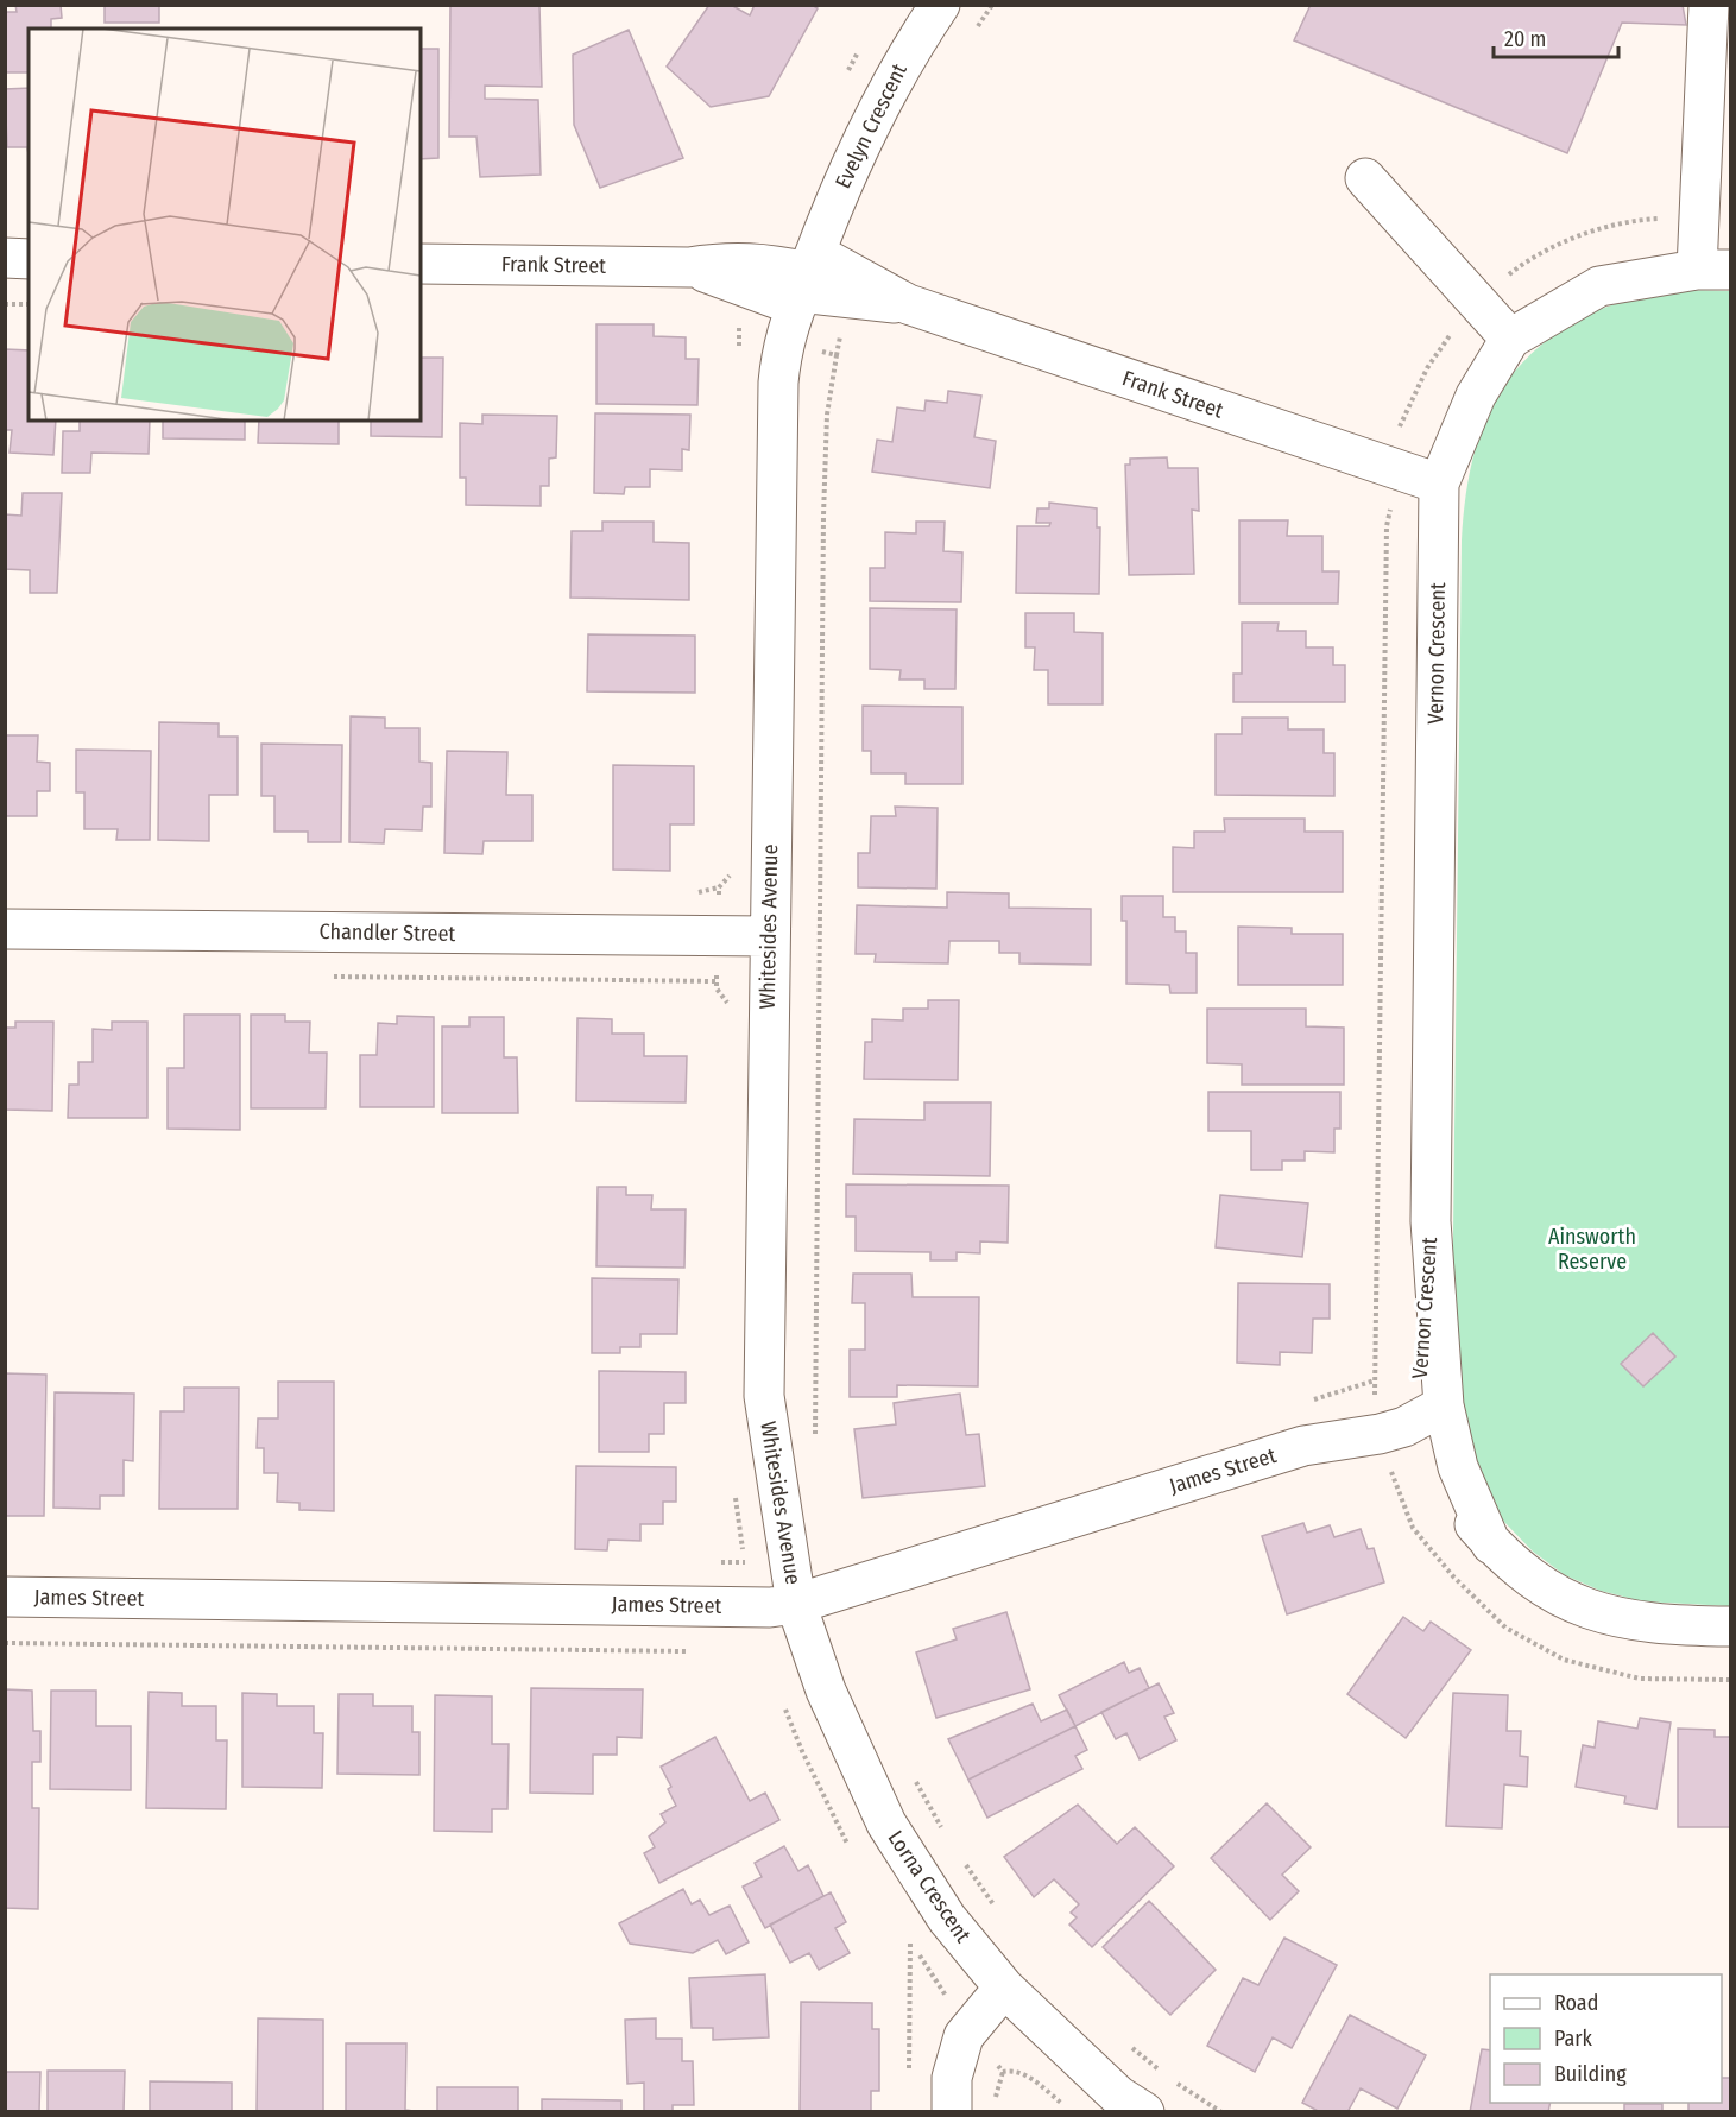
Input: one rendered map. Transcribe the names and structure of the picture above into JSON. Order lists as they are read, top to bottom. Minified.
{"streets":{"street":["Evelyn Crescent","Frank Street","Vernon Crescent","Whitesides Avenue","Chandler Street","James Street","Lorna Crescent"]},"crossings":[["Evelyn Crescent","Frank Street"],["Evelyn Crescent","Whitesides Avenue"],["Frank Street","Vernon Crescent"],["Frank Street","Whitesides Avenue"],["Vernon Crescent","James Street"],["Whitesides Avenue","Chandler Street"],["Whitesides Avenue","James Street"],["Whitesides Avenue","Lorna Crescent"],["James Street","Lorna Crescent"]],"parks":["Ainsworth Reserve"],"legend":["Road","Park","Building"],"scale_bar":"20 m"}
